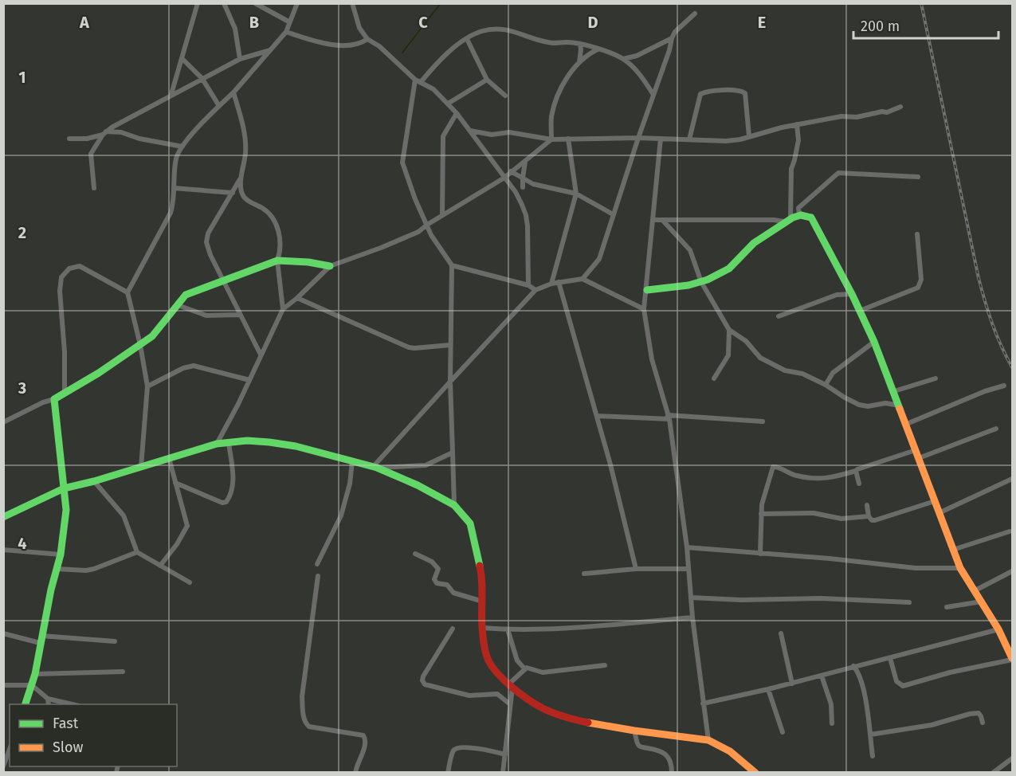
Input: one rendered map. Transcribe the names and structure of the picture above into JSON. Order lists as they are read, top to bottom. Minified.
{"legend":["Fast","Slow"],"scale_bar":"200 m","grid":{"columns":["A","B","C","D","E"],"rows":["1","2","3","4"]}}
